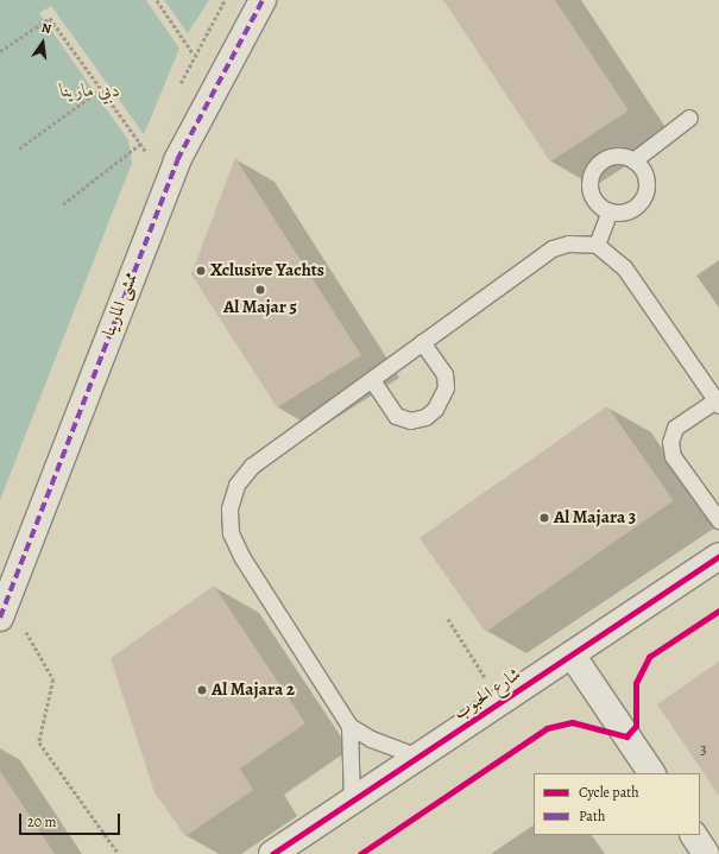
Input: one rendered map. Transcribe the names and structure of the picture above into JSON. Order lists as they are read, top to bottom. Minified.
{"streets":{"street":["ممشى المارينا","شارع الحبوب"]},"water":["دبي مارينا"],"places":["Xclusive Yachts","Al Majar 5","Al Majara 3","Al Majara 2"],"house_numbers":["3"],"legend":["Cycle path","Path"],"scale_bar":"20 m","north":"top"}
